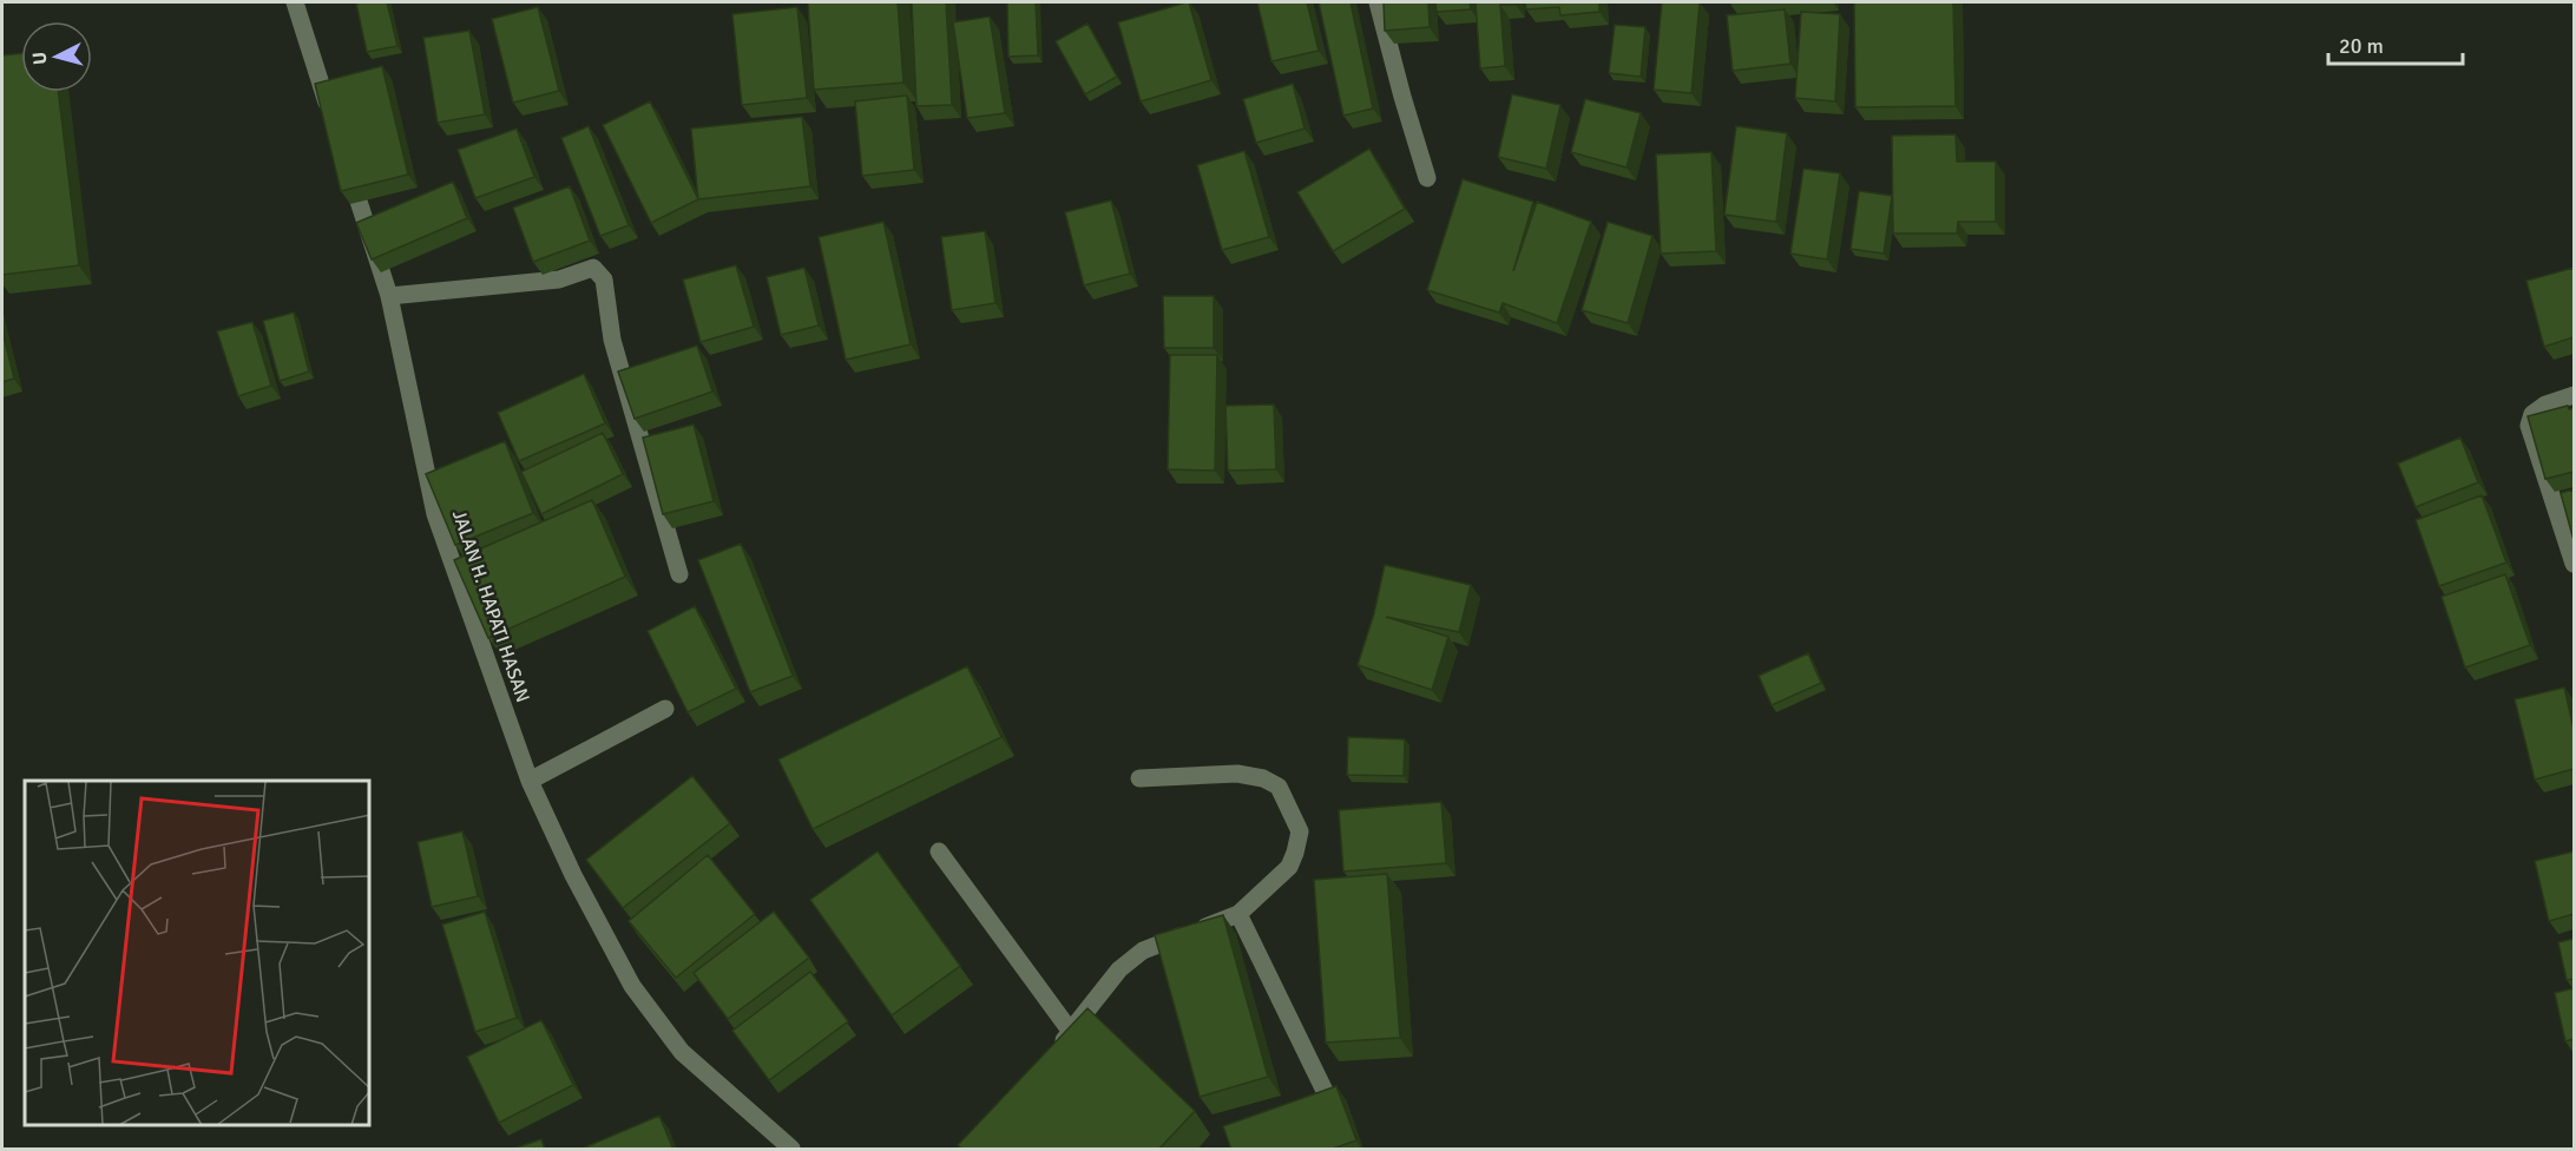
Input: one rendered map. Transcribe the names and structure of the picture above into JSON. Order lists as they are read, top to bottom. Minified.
{"streets":{"street":["JALAN H. HAPATI HASAN"]},"scale_bar":"20 m","north":"left"}
